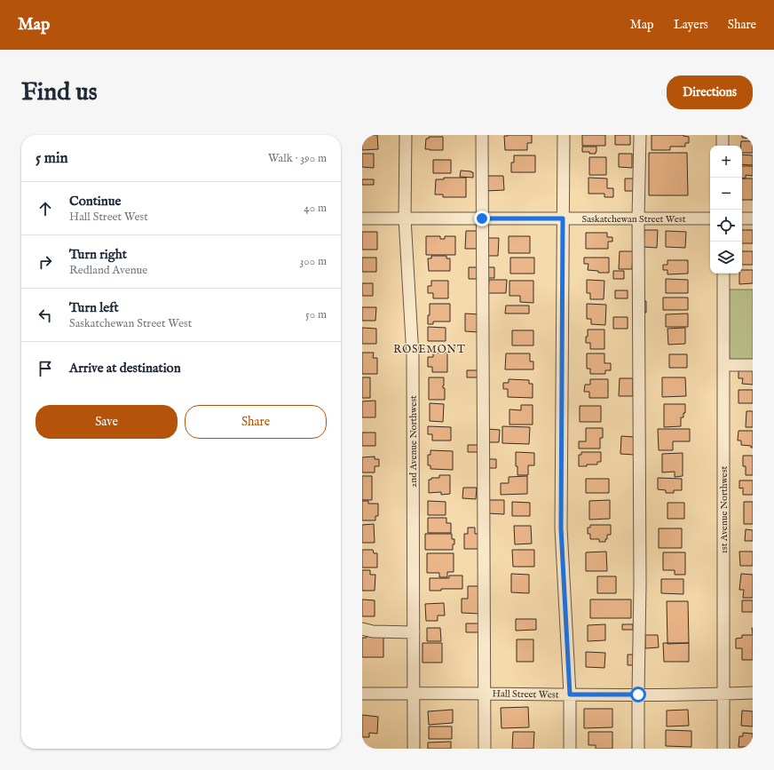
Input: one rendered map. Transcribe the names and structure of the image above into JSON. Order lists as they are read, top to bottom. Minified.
{"streets":{"street":["Saskatchewan Street West","2nd Avenue Northwest","1st Avenue Northwest","Hall Street West"]},"crossings":[["Saskatchewan Street West","2nd Avenue Northwest"],["2nd Avenue Northwest","Hall Street West"],["1st Avenue Northwest","Hall Street West"]],"districts":["ROSEMONT"],"page":{"header":"Map","nav":["Map","Layers","Share"],"buttons":["Directions",["Save","Share"]],"title":"Find us","heading":["5 min","Walk · 390 m"],"map_buttons":["+","−"],"list":[["Continue","Hall Street West","40 m"],["Turn right","Redland Avenue","300 m"],["Turn left","Saskatchewan Street West","50 m"],"Arrive at destination"]}}
